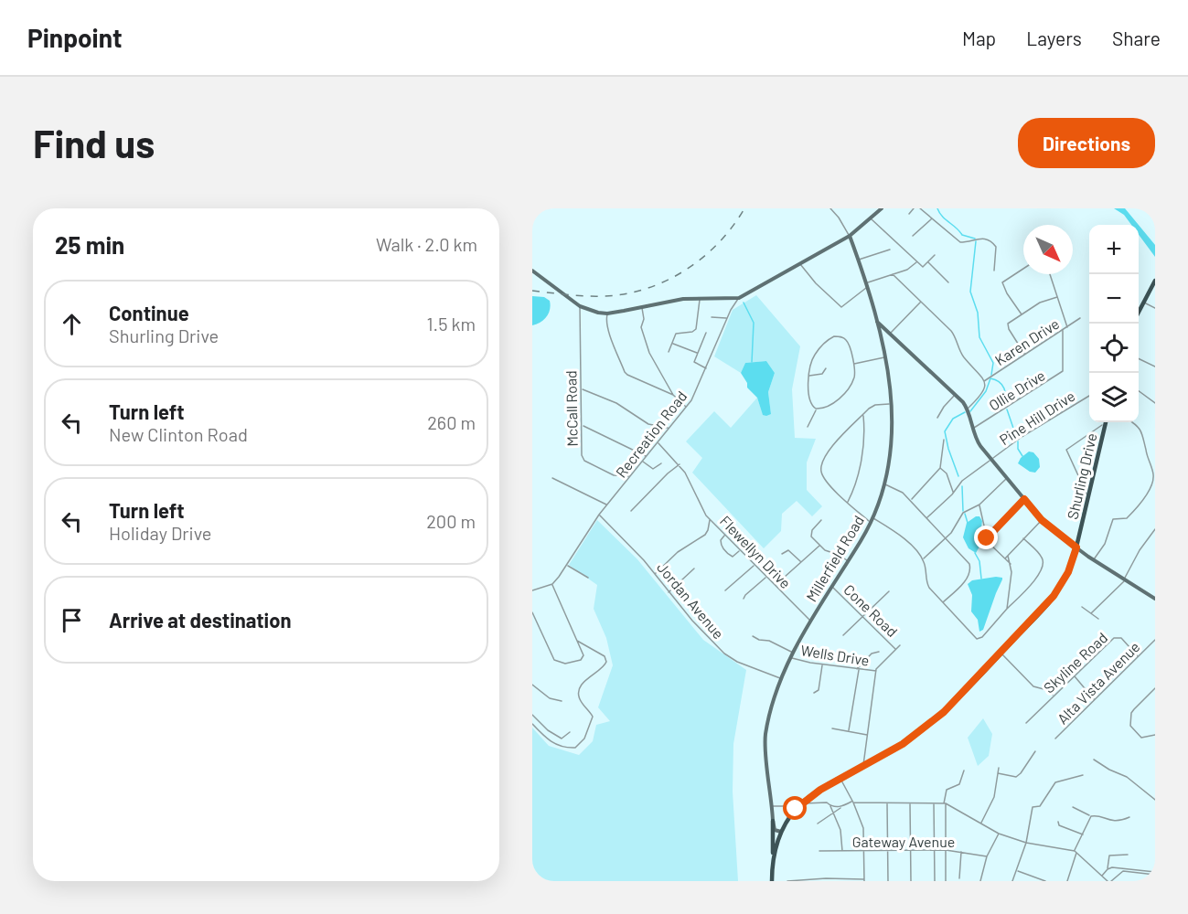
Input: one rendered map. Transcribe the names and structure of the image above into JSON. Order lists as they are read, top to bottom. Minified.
{"streets":{"main road":["Shurling Drive","Millerfield Road"],"street":["Karen Drive","Ollie Drive","McCall Road","Pine Hill Drive","Recreation Road","Flewellyn Drive","Jordan Avenue","Cone Road","Wells Drive","Skyline Road","Alta Vista Avenue","Gateway Avenue"]},"crossings":[["Karen Drive","Ollie Drive"],["McCall Road","Recreation Road"],["Recreation Road","Flewellyn Drive"],["Recreation Road","Jordan Avenue"],["Flewellyn Drive","Millerfield Road"],["Millerfield Road","Jordan Avenue"],["Millerfield Road","Cone Road"],["Millerfield Road","Wells Drive"],["Skyline Road","Alta Vista Avenue"]],"north":"bottom right","page":{"header":"Pinpoint","nav":["Map","Layers","Share"],"buttons":"Directions","title":"Find us","heading":["25 min","Walk · 2.0 km"],"map_buttons":["+","−"],"list":[["Continue","Shurling Drive","1.5 km"],["Turn left","New Clinton Road","260 m"],["Turn left","Holiday Drive","200 m"],"Arrive at destination"]}}
